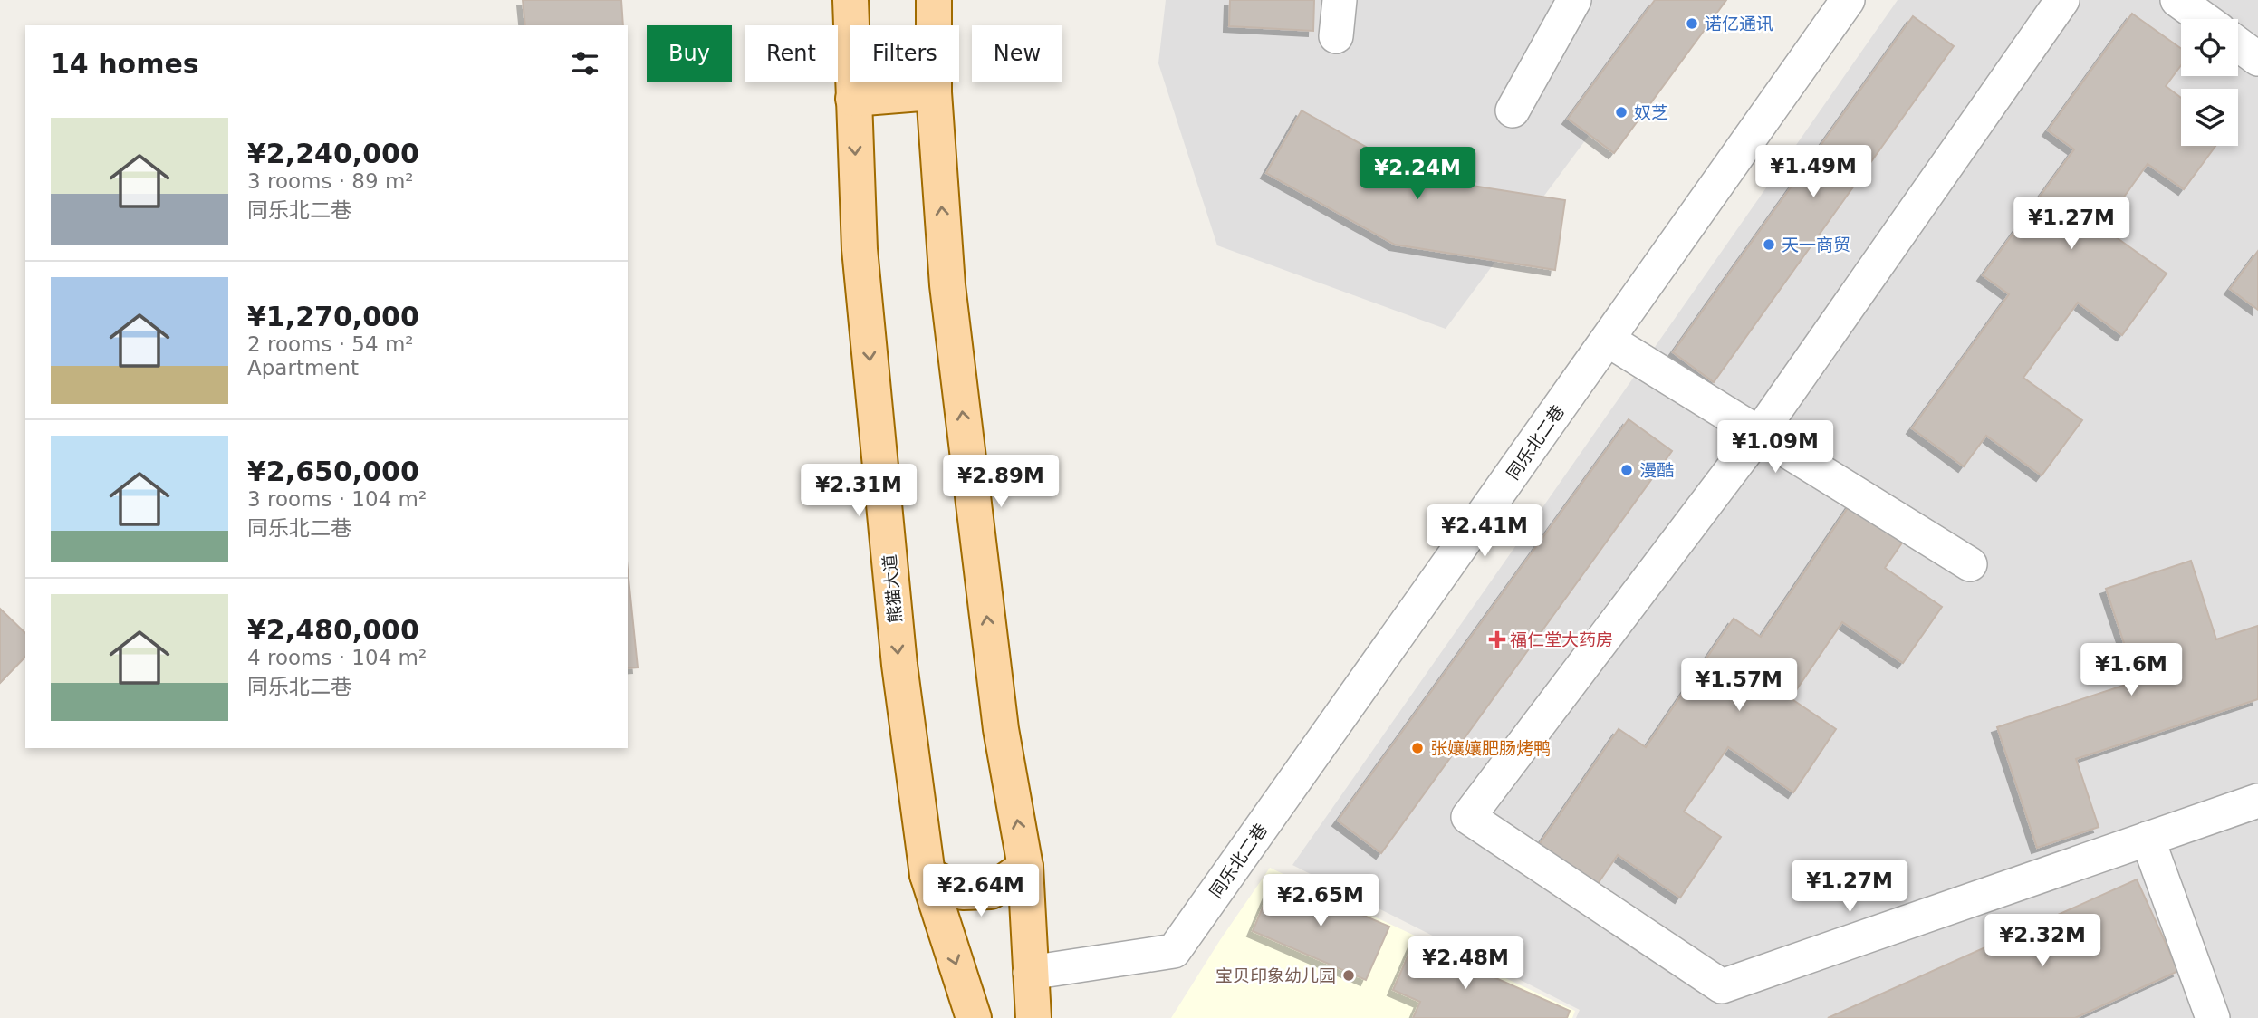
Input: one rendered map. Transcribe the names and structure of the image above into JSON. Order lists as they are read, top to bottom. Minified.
{"streets":{"main road":["熊猫大道"],"street":["同乐北二巷"]},"places":{"other":["诺亿通讯","奴芝","天一商贸","漫酷","张孃孃肥肠烤鸭","宝贝印象幼儿园"],"health":["福仁堂大药房"]},"page":{"chip":["Buy","Rent","Filters","New"],"heading":"14 homes","list":[{"name":"¥2,240,000","note":"3 rooms · 89 m² · 同乐北二巷"},{"name":"¥1,270,000","note":"2 rooms · 54 m² · Apartment"},{"name":"¥2,650,000","note":"3 rooms · 104 m² · 同乐北二巷"},{"name":"¥2,480,000","note":"4 rooms · 104 m² · 同乐北二巷"}],"price":["¥1.49M","¥2.24M","¥1.27M","¥1.09M","¥2.89M","¥2.31M","¥2.41M","¥1.6M","¥1.57M","¥1.27M","¥2.64M","¥2.65M","¥2.32M","¥2.48M"]}}
